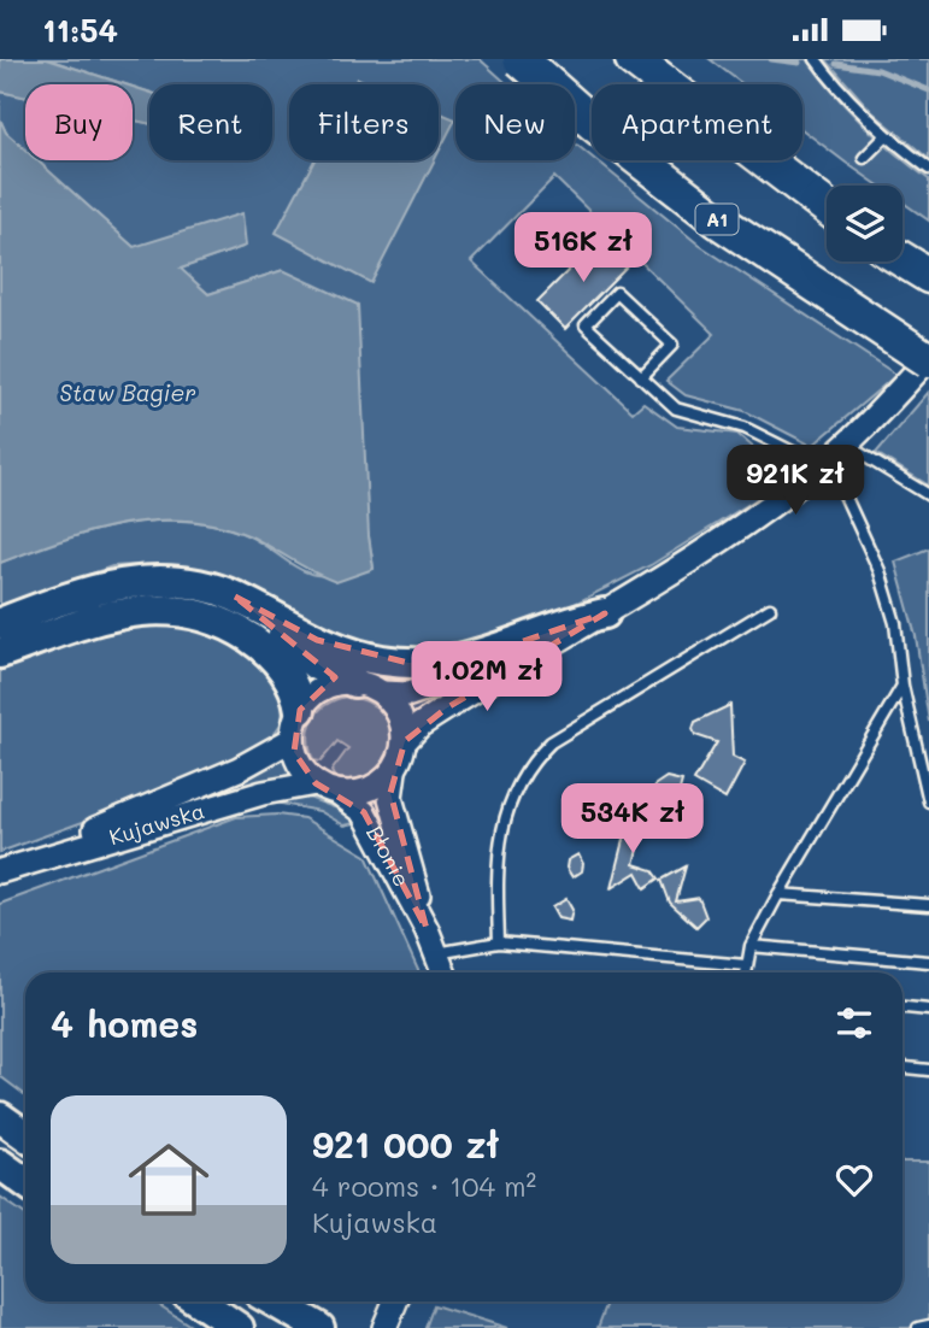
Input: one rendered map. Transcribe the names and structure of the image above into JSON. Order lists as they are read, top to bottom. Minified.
{"streets":{"highway":["A1"],"street":["Kujawska","Błonie"]},"crossings":[["Kujawska","Błonie"]],"water":["Staw Bagier"],"page":{"status":"11:54","chip":["Buy","Rent","Filters","New","Apartment"],"price":["516K zł","921K zł","1.02M zł","534K zł"],"heading":"4 homes","list":[{"name":"921 000 zł","note":"4 rooms · 104 m² · Kujawska"}]}}
